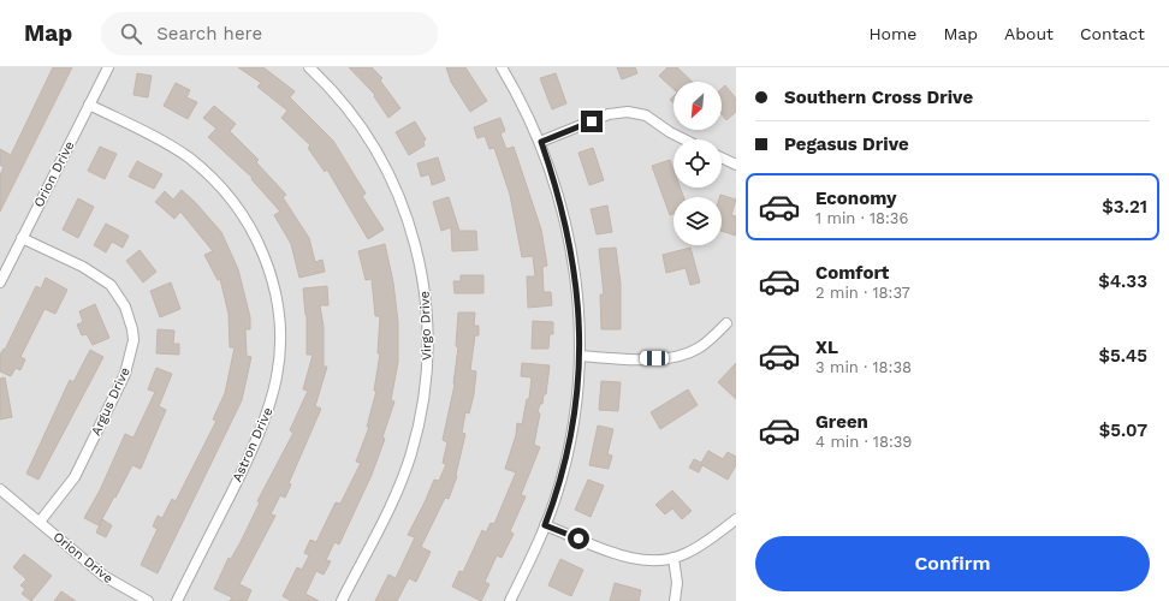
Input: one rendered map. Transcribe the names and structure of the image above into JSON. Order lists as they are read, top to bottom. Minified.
{"streets":{"street":["Orion Drive","Virgo Drive","Argus Drive","Astron Drive"]},"crossings":[["Orion Drive","Argus Drive"],["Orion Drive","Astron Drive"]],"north":"bottom left","page":{"header":"Map","search":"Search here","nav":["Home","Map","About","Contact"],"banner":["Southern Cross Drive","Pegasus Drive"],"list":[{"name":"Economy","note":"1 min · 18:36","value":"$3.21"},{"name":"Comfort","note":"2 min · 18:37","value":"$4.33"},{"name":"XL","note":"3 min · 18:38","value":"$5.45"},{"name":"Green","note":"4 min · 18:39","value":"$5.07"}],"buttons":"Confirm"}}
